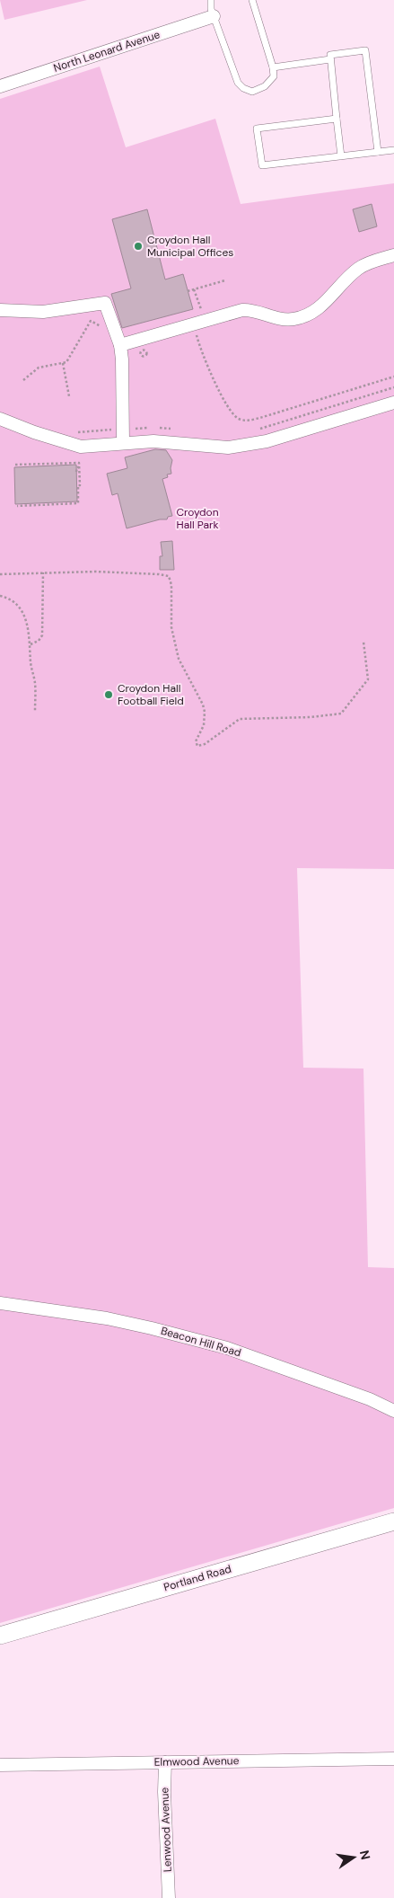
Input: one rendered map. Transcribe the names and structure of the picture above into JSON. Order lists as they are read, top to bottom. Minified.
{"streets":{"street":["North Leonard Avenue","Beacon Hill Road","Portland Road","Elmwood Avenue","Lenwood Avenue"]},"crossings":[["Elmwood Avenue","Lenwood Avenue"]],"parks":["Croydon Hall Park"],"places":["Croydon Hall Municipal Offices","Croydon Hall Football Field"],"north":"right"}
